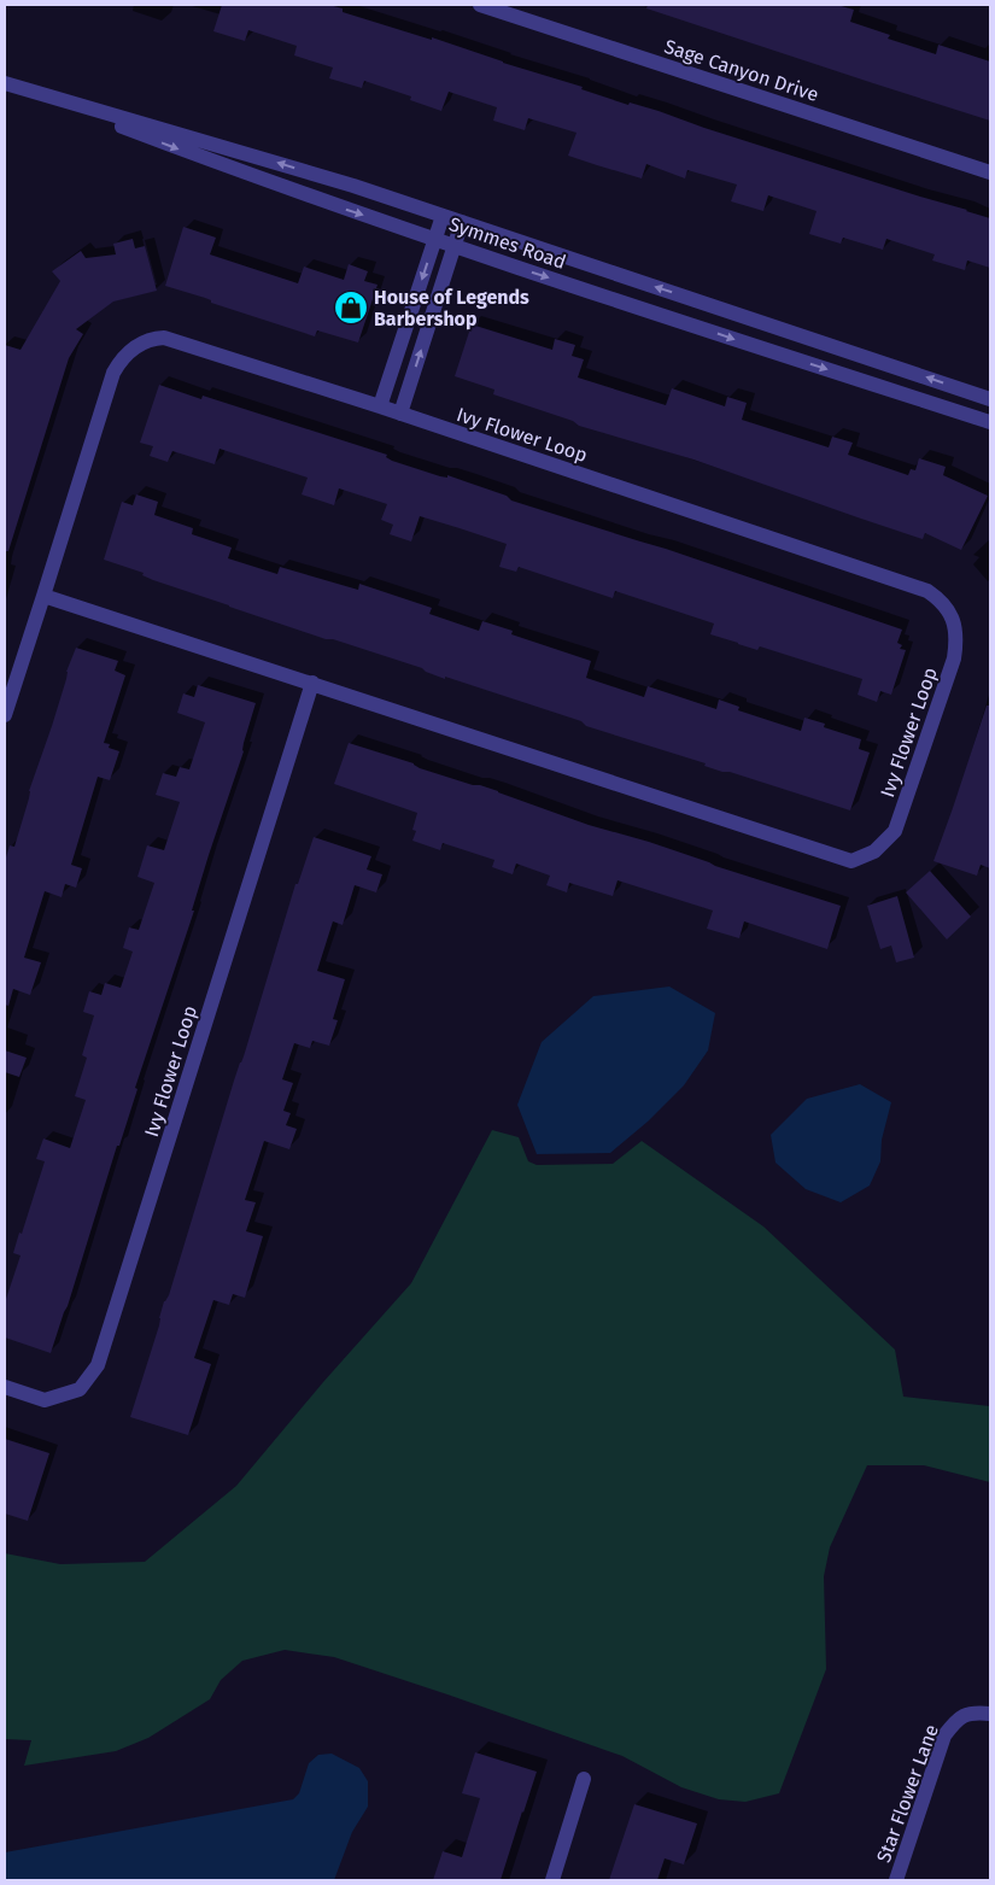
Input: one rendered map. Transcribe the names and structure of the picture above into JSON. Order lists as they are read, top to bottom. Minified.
{"streets":{"street":["Sage Canyon Drive","Symmes Road","Ivy Flower Loop","Star Flower Lane"]},"places":{"shop":["House of Legends Barbershop"]}}
